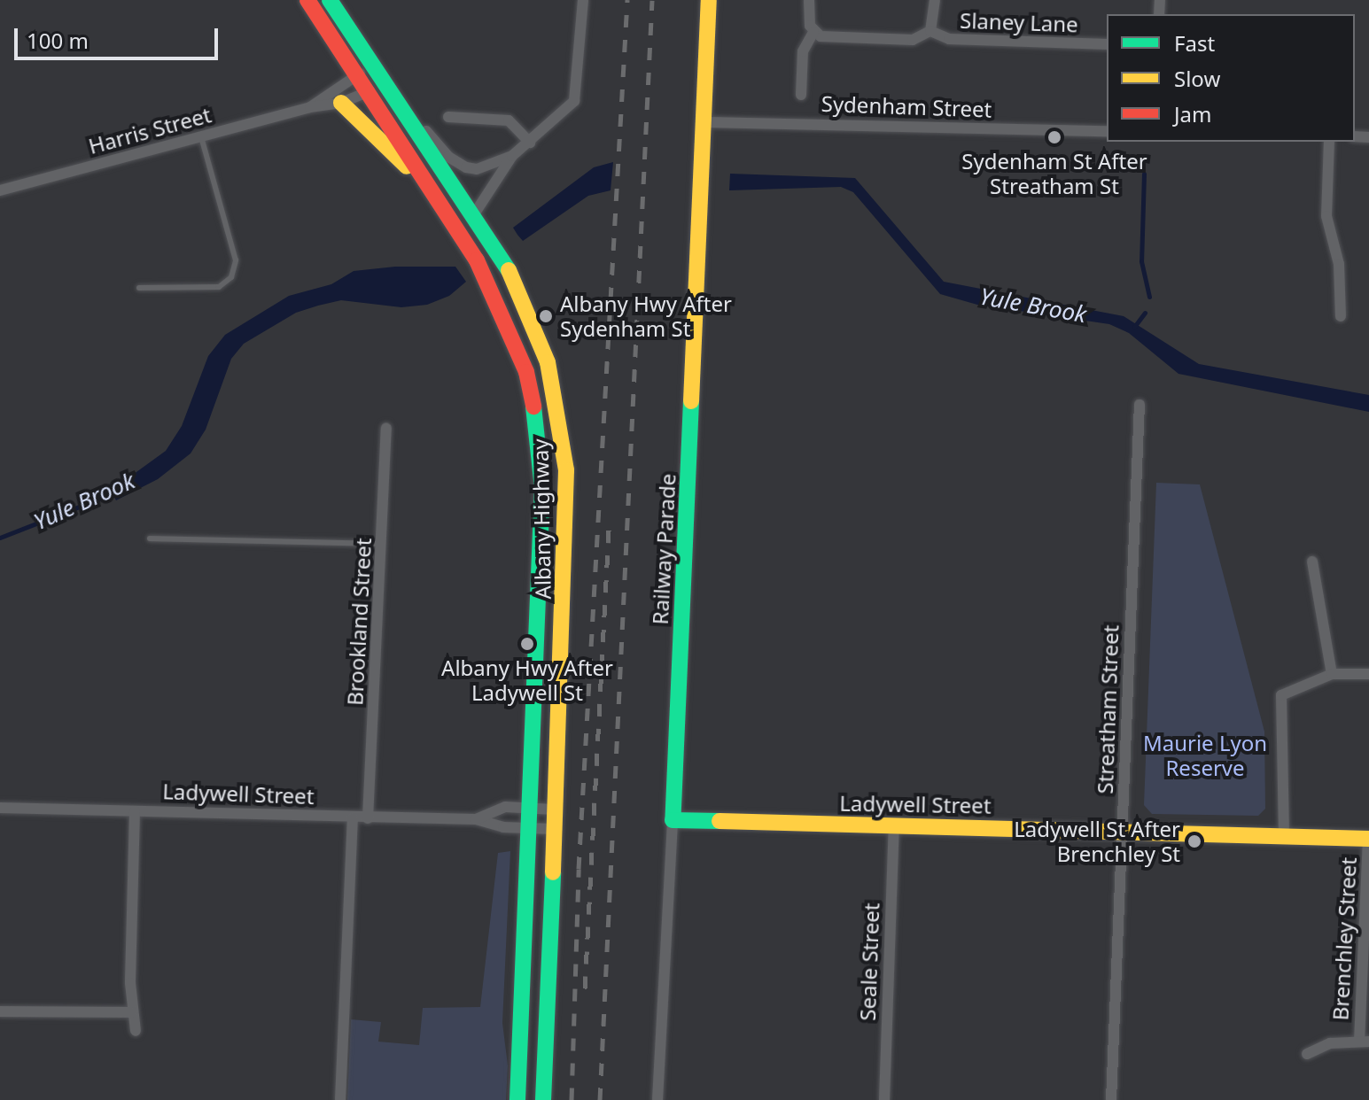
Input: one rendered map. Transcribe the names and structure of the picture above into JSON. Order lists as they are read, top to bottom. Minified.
{"streets":{"main road":["Albany Highway","Railway Parade","Ladywell Street"],"street":["Slaney Lane","Sydenham Street","Harris Street","Brookland Street","Streatham Street","Brenchley Street","Seale Street"]},"crossings":[["Sydenham Street","Railway Parade"],["Harris Street","Albany Highway"],["Albany Highway","Ladywell Street"],["Railway Parade","Ladywell Street"],["Brookland Street","Ladywell Street"],["Streatham Street","Ladywell Street"],["Ladywell Street","Brenchley Street"],["Ladywell Street","Seale Street"]],"water":["Yule Brook"],"parks":["Maurie Lyon Reserve"],"places":["Sydenham St After Streatham St","Albany Hwy After Sydenham St","Albany Hwy After Ladywell St","Ladywell St After Brenchley St"],"legend":["Fast","Slow","Jam"],"scale_bar":"100 m"}
